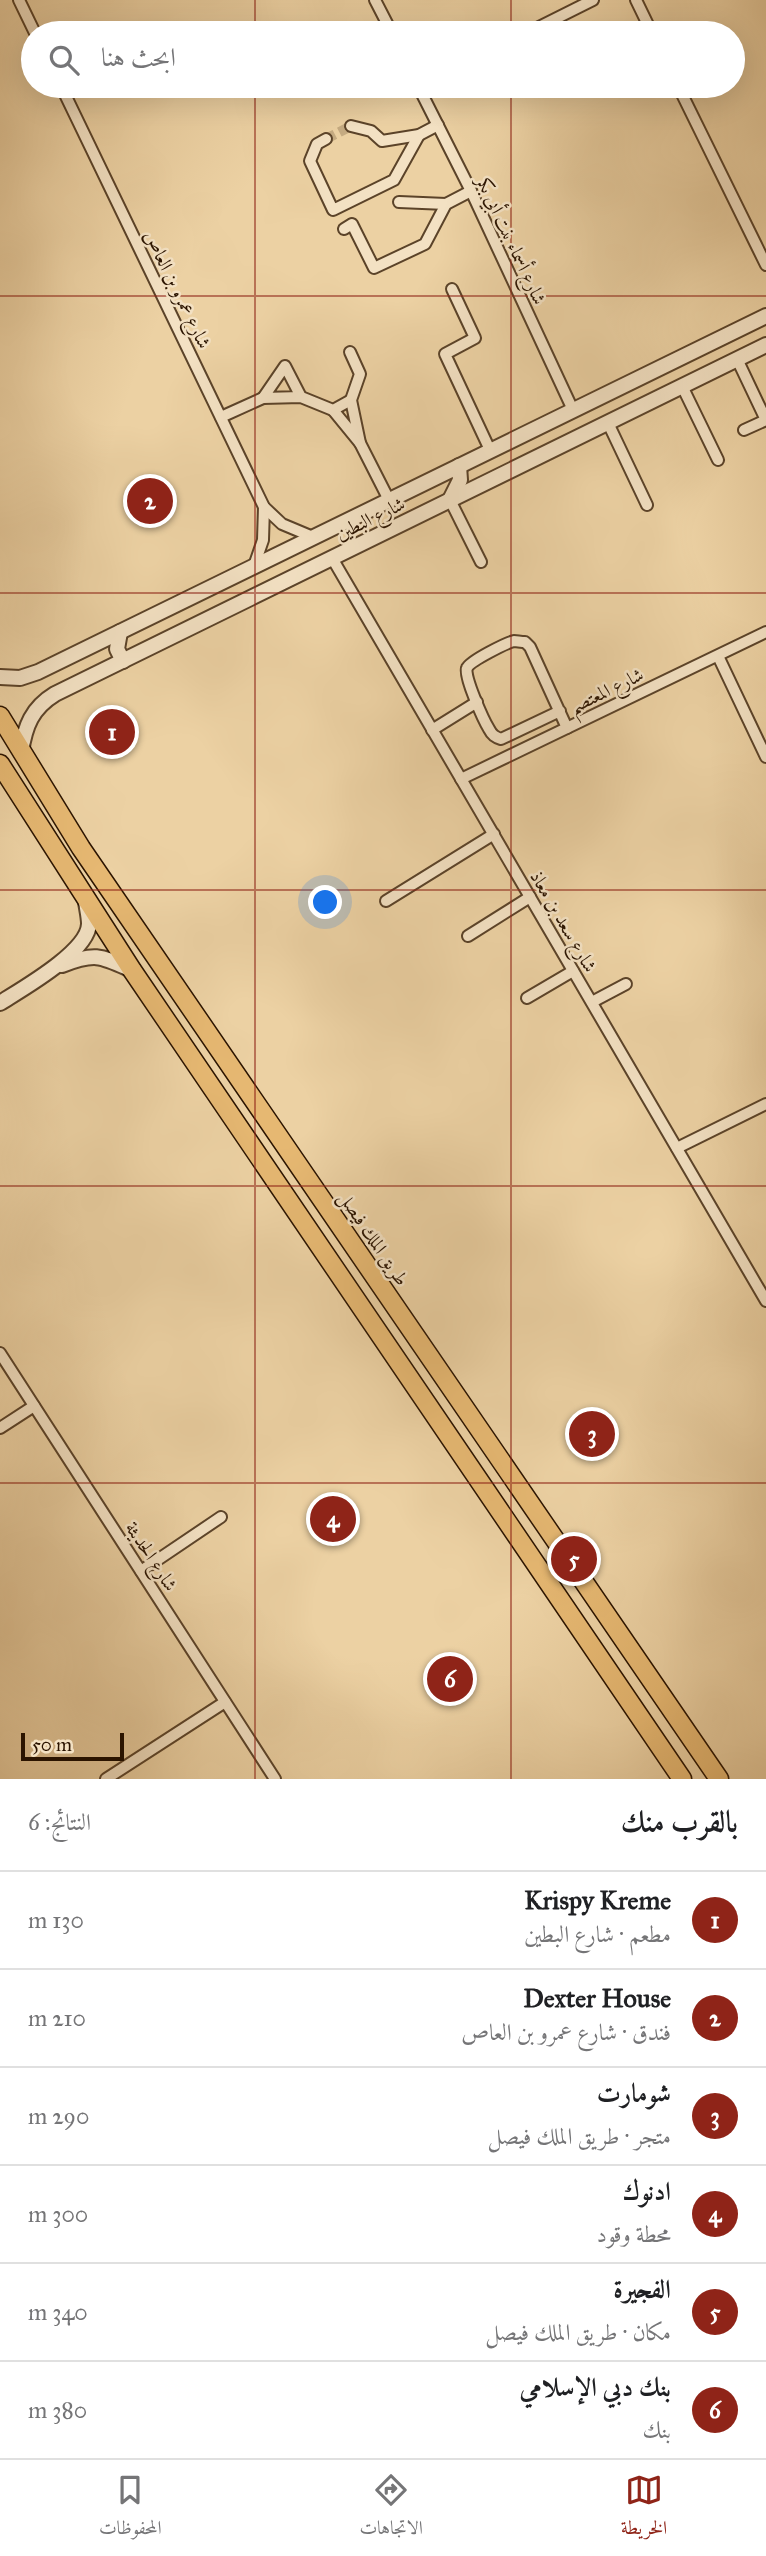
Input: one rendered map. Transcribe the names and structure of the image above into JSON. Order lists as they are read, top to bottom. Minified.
{"streets":{"main road":["طريق الملك فيصل"],"street":["شارع أسماء بنت أبي بكر","شارع عمرو بن العاص","شارع البطين","شارع المعتصم","شارع سعد بن معاذ","شارع الحديثة"]},"crossings":[["شارع أسماء بنت أبي بكر","شارع البطين"],["شارع عمرو بن العاص","شارع البطين"],["شارع البطين","شارع سعد بن معاذ"],["شارع البطين","طريق الملك فيصل"],["شارع المعتصم","شارع سعد بن معاذ"]],"scale_bar":"50 m","page":{"search":"ابحث هنا","pins":["2","1","3","4","5","6"],"scale":"50 m","heading":["بالقرب منك","النتائج: 6"],"list":[{"mark":"1","name":"Krispy Kreme","note":"مطعم · شارع البطين","value":"130 m"},{"mark":"2","name":"Dexter House","note":"فندق · شارع عمرو بن العاص","value":"210 m"},{"mark":"3","name":"شومارت","note":"متجر · طريق الملك فيصل","value":"290 m"},{"mark":"4","name":"ادنوك","note":"محطة وقود","value":"300 m"},{"mark":"5","name":"الفجيرة","note":"مكان · طريق الملك فيصل","value":"340 m"},{"mark":"6","name":"بنك دبي الإسلامي","note":"بنك","value":"380 m"}],"nav":["الخريطة","الاتجاهات","المحفوظات"]}}
